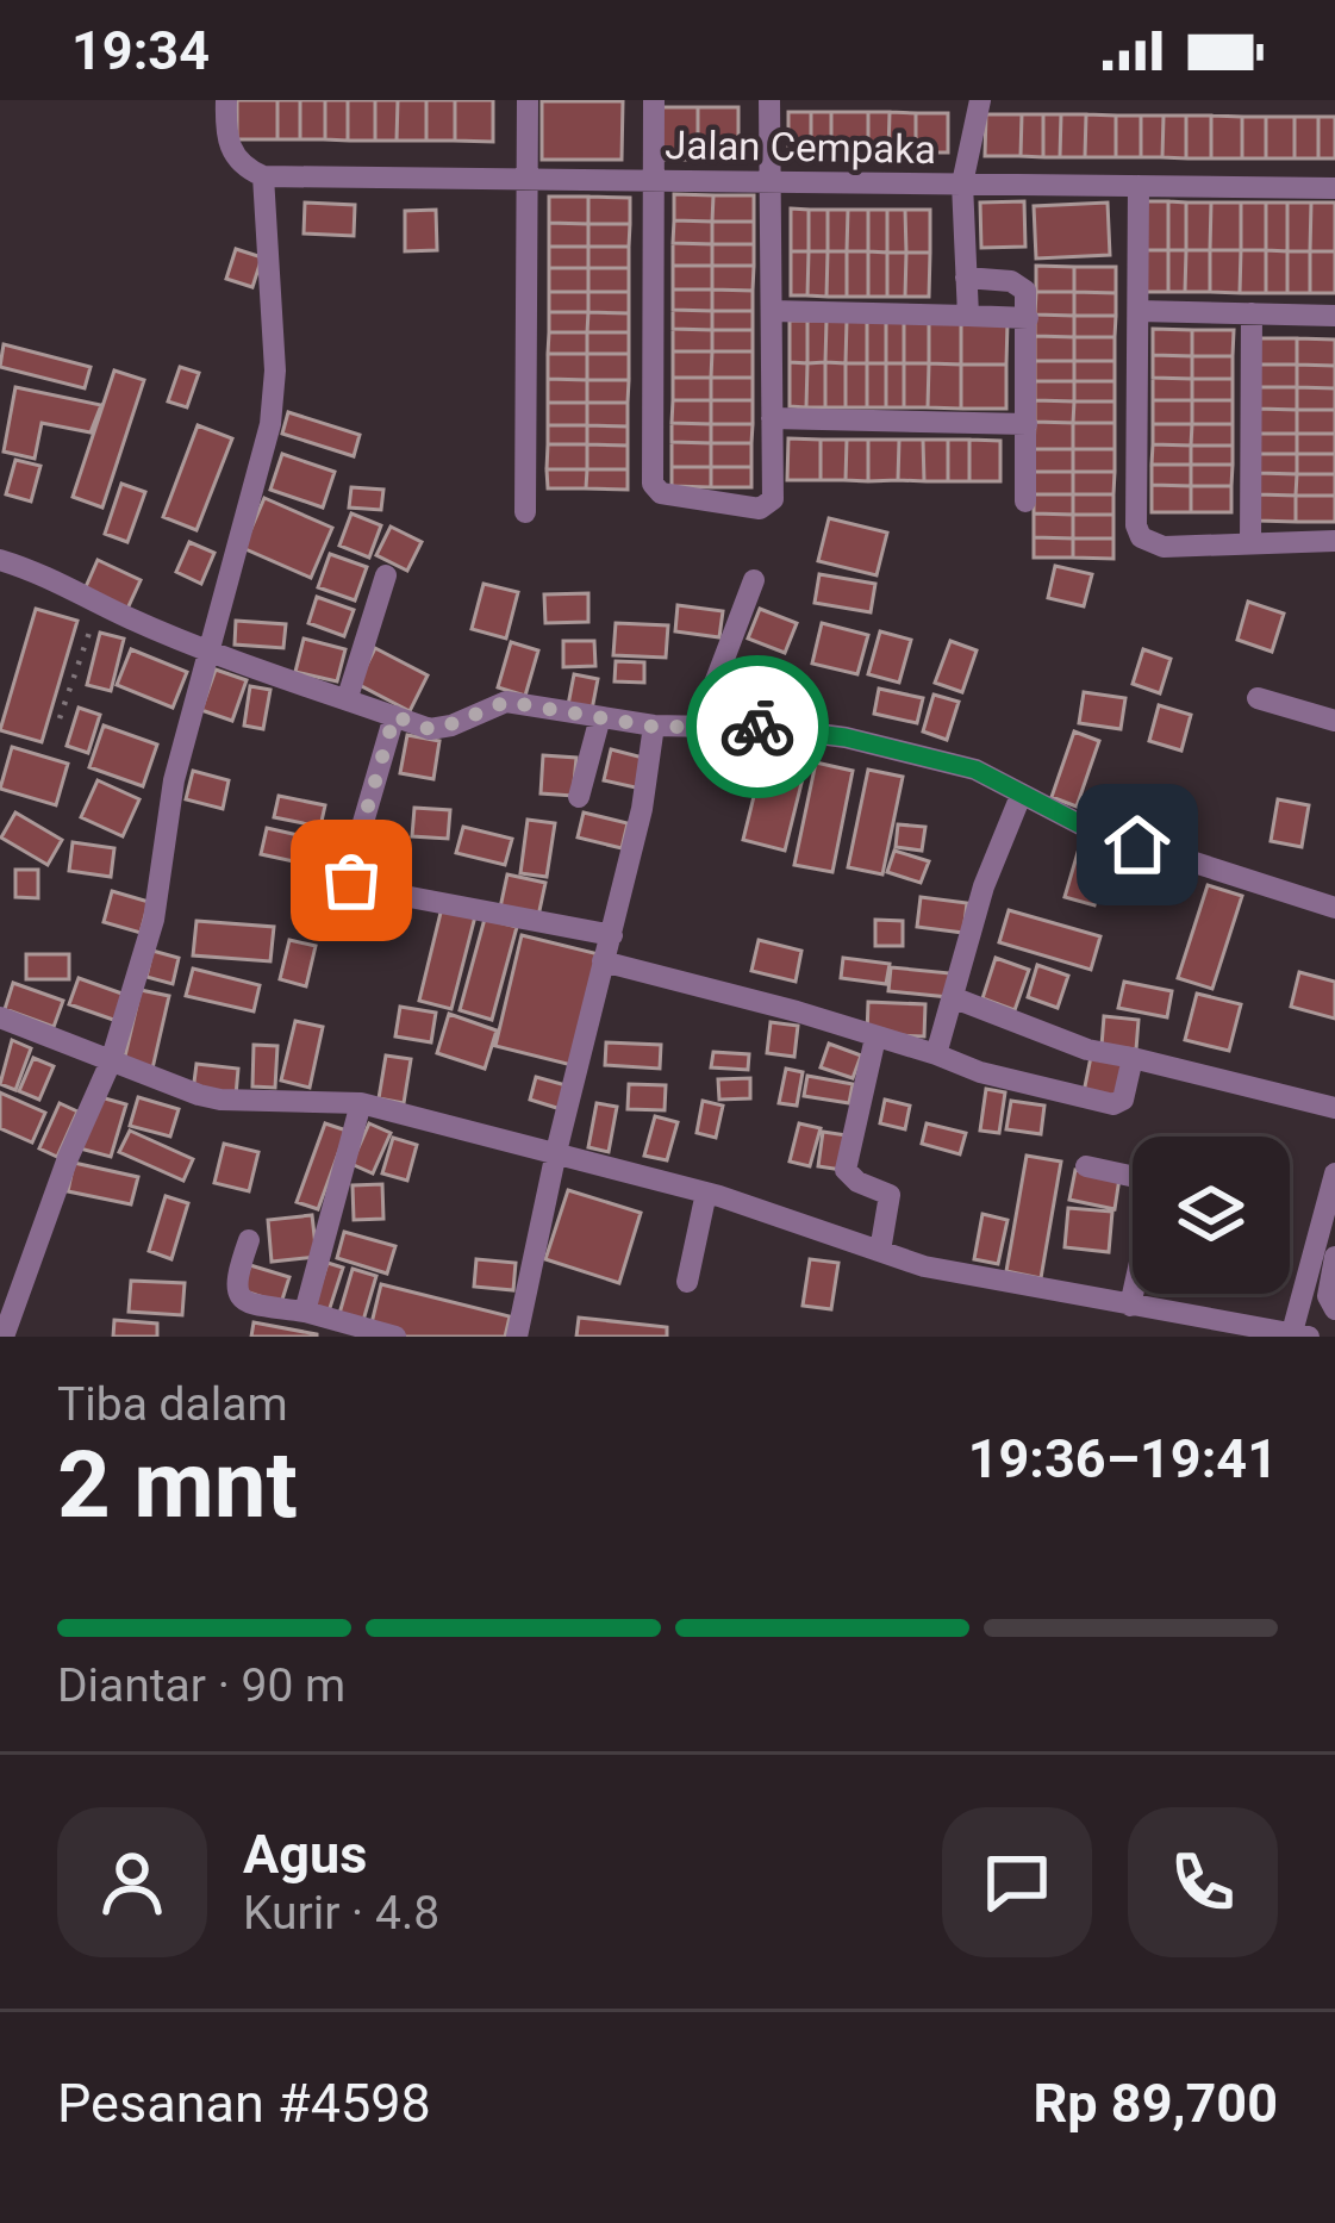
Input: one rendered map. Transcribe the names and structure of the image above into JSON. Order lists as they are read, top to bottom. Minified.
{"streets":{"street":["Jalan Cempaka"]},"page":{"status":"19:34","heading":["2 mnt","Tiba dalam","19:36–19:41"],"panel":["Agus","Kurir · 4.8","Pesanan #4598","Rp 89,700"],"bar":"Diantar · 90 m"}}
